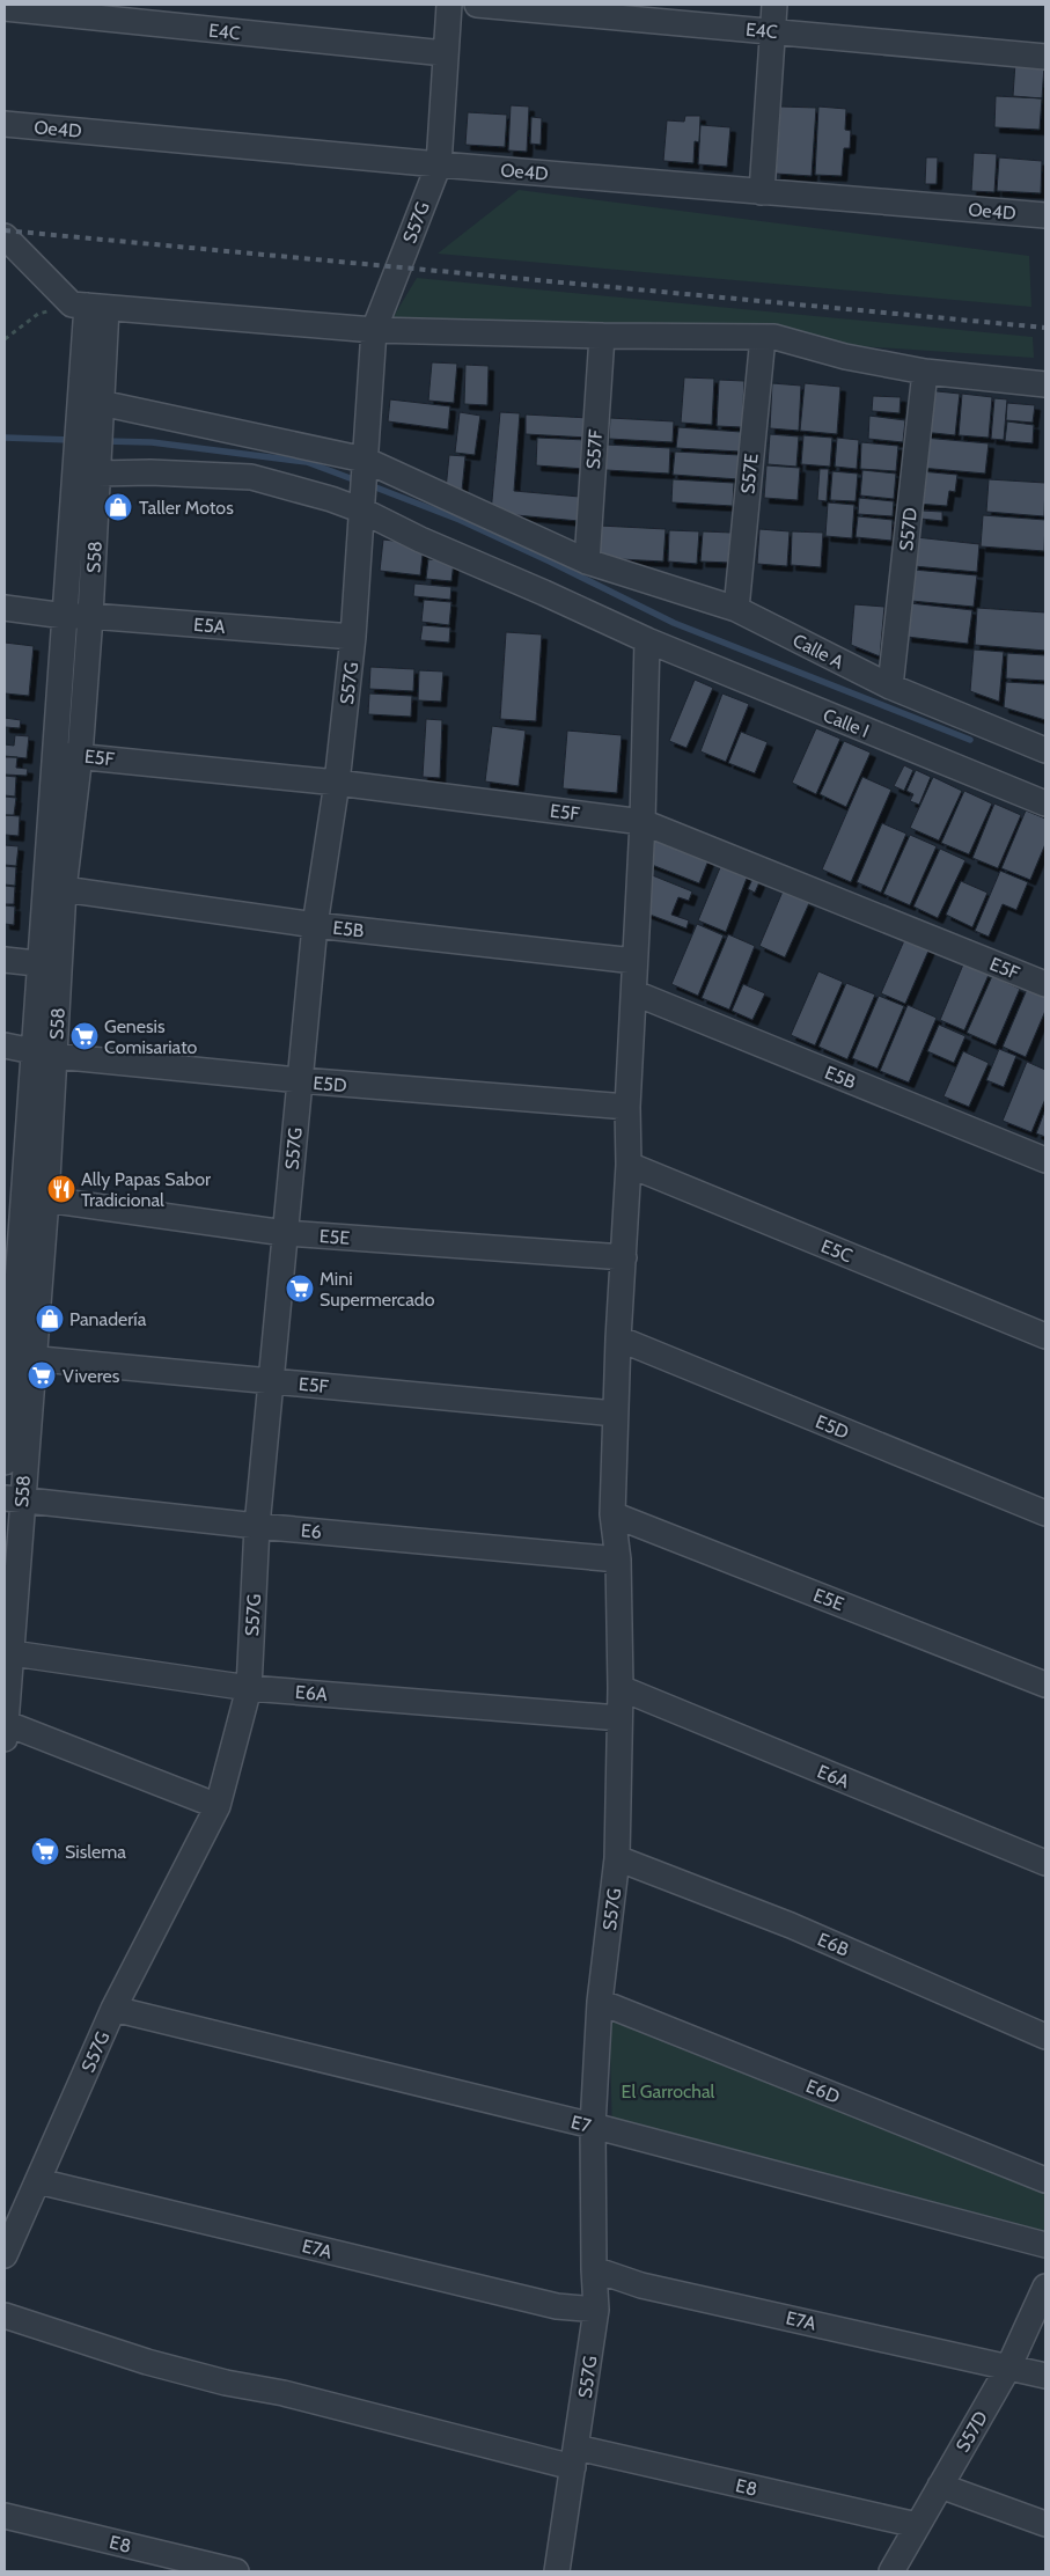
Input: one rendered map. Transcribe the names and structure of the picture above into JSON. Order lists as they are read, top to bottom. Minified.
{"streets":{"street":["E4C","Oe4D","S57G","S57F","S57E","S57D","S58","E5A","Calle A","Calle I","E5F","E5B","E5D","E5E","E5C","E6","E6A","E6B","E6D","E7","E7A","E8"]},"crossings":[["E4C","S57G"],["Oe4D","S57G"],["S57G","E5A"],["S57G","Calle A"],["S57G","Calle I"],["S57G","E5F"],["S57G","E5B"],["S57G","E5D"],["S57G","E5E"],["S57G","E5C"],["S57G","E6"],["S57G","E6A"],["S57G","E6B"],["S57G","E6D"],["S57G","E7"],["S57G","E7A"],["S57G","E8"],["S57F","Calle A"],["S57E","Calle A"],["S57D","Calle A"],["S57D","E7A"],["S57D","E8"],["S58","E5A"],["S58","Calle A"],["S58","Calle I"],["S58","E5F"],["S58","E5B"],["S58","E5D"],["S58","E5E"],["S58","E6"],["S58","E6A"]],"parks":["El Garrochal"],"places":{"shop":["Taller Motos","Panadería"],"supermarket":["Genesis Comisariato","Mini Supermercado","Viveres","Sislema"],"restaurant":["Ally Papas Sabor Tradicional"]}}
